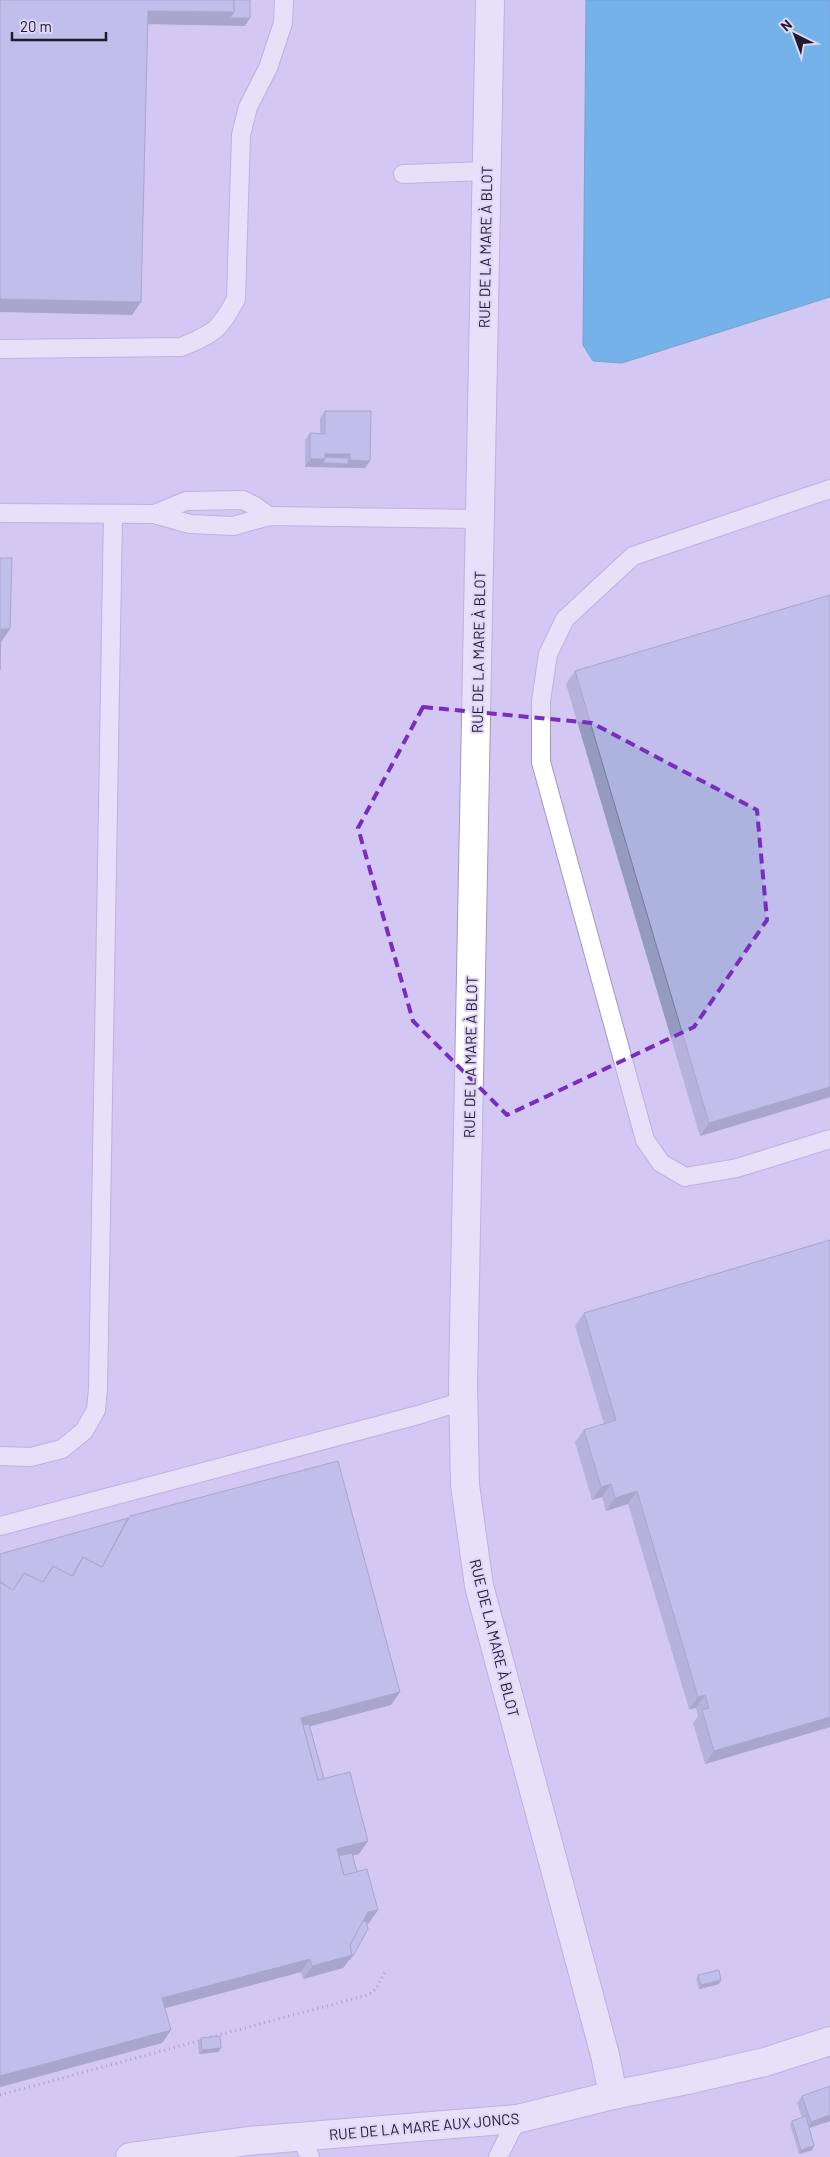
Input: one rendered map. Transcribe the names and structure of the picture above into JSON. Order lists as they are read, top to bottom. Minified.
{"streets":{"street":["RUE DE LA MARE À BLOT","RUE DE LA MARE AUX JONCS"]},"crossings":[["RUE DE LA MARE À BLOT","RUE DE LA MARE AUX JONCS"]],"scale_bar":"20 m","north":"top left"}
